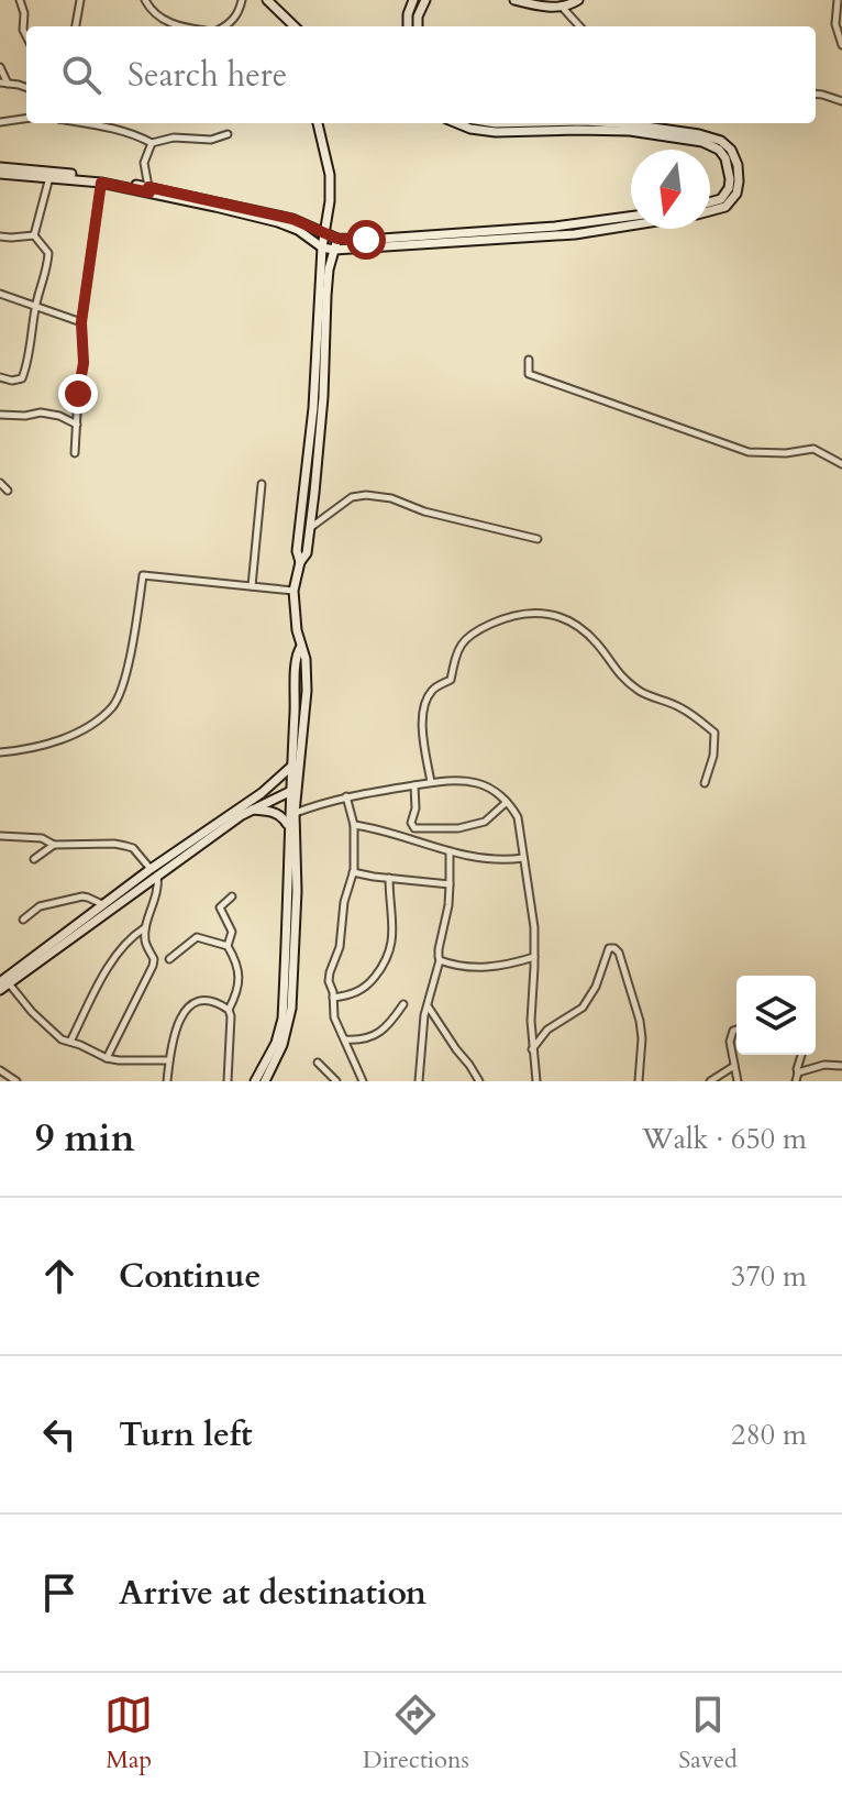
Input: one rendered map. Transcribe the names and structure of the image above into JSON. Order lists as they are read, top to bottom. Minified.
{"north":"bottom","page":{"search":"Search here","heading":["9 min","Walk · 650 m"],"list":[["Continue","370 m"],["Turn left","280 m"],"Arrive at destination"],"nav":["Map","Directions","Saved"]}}
